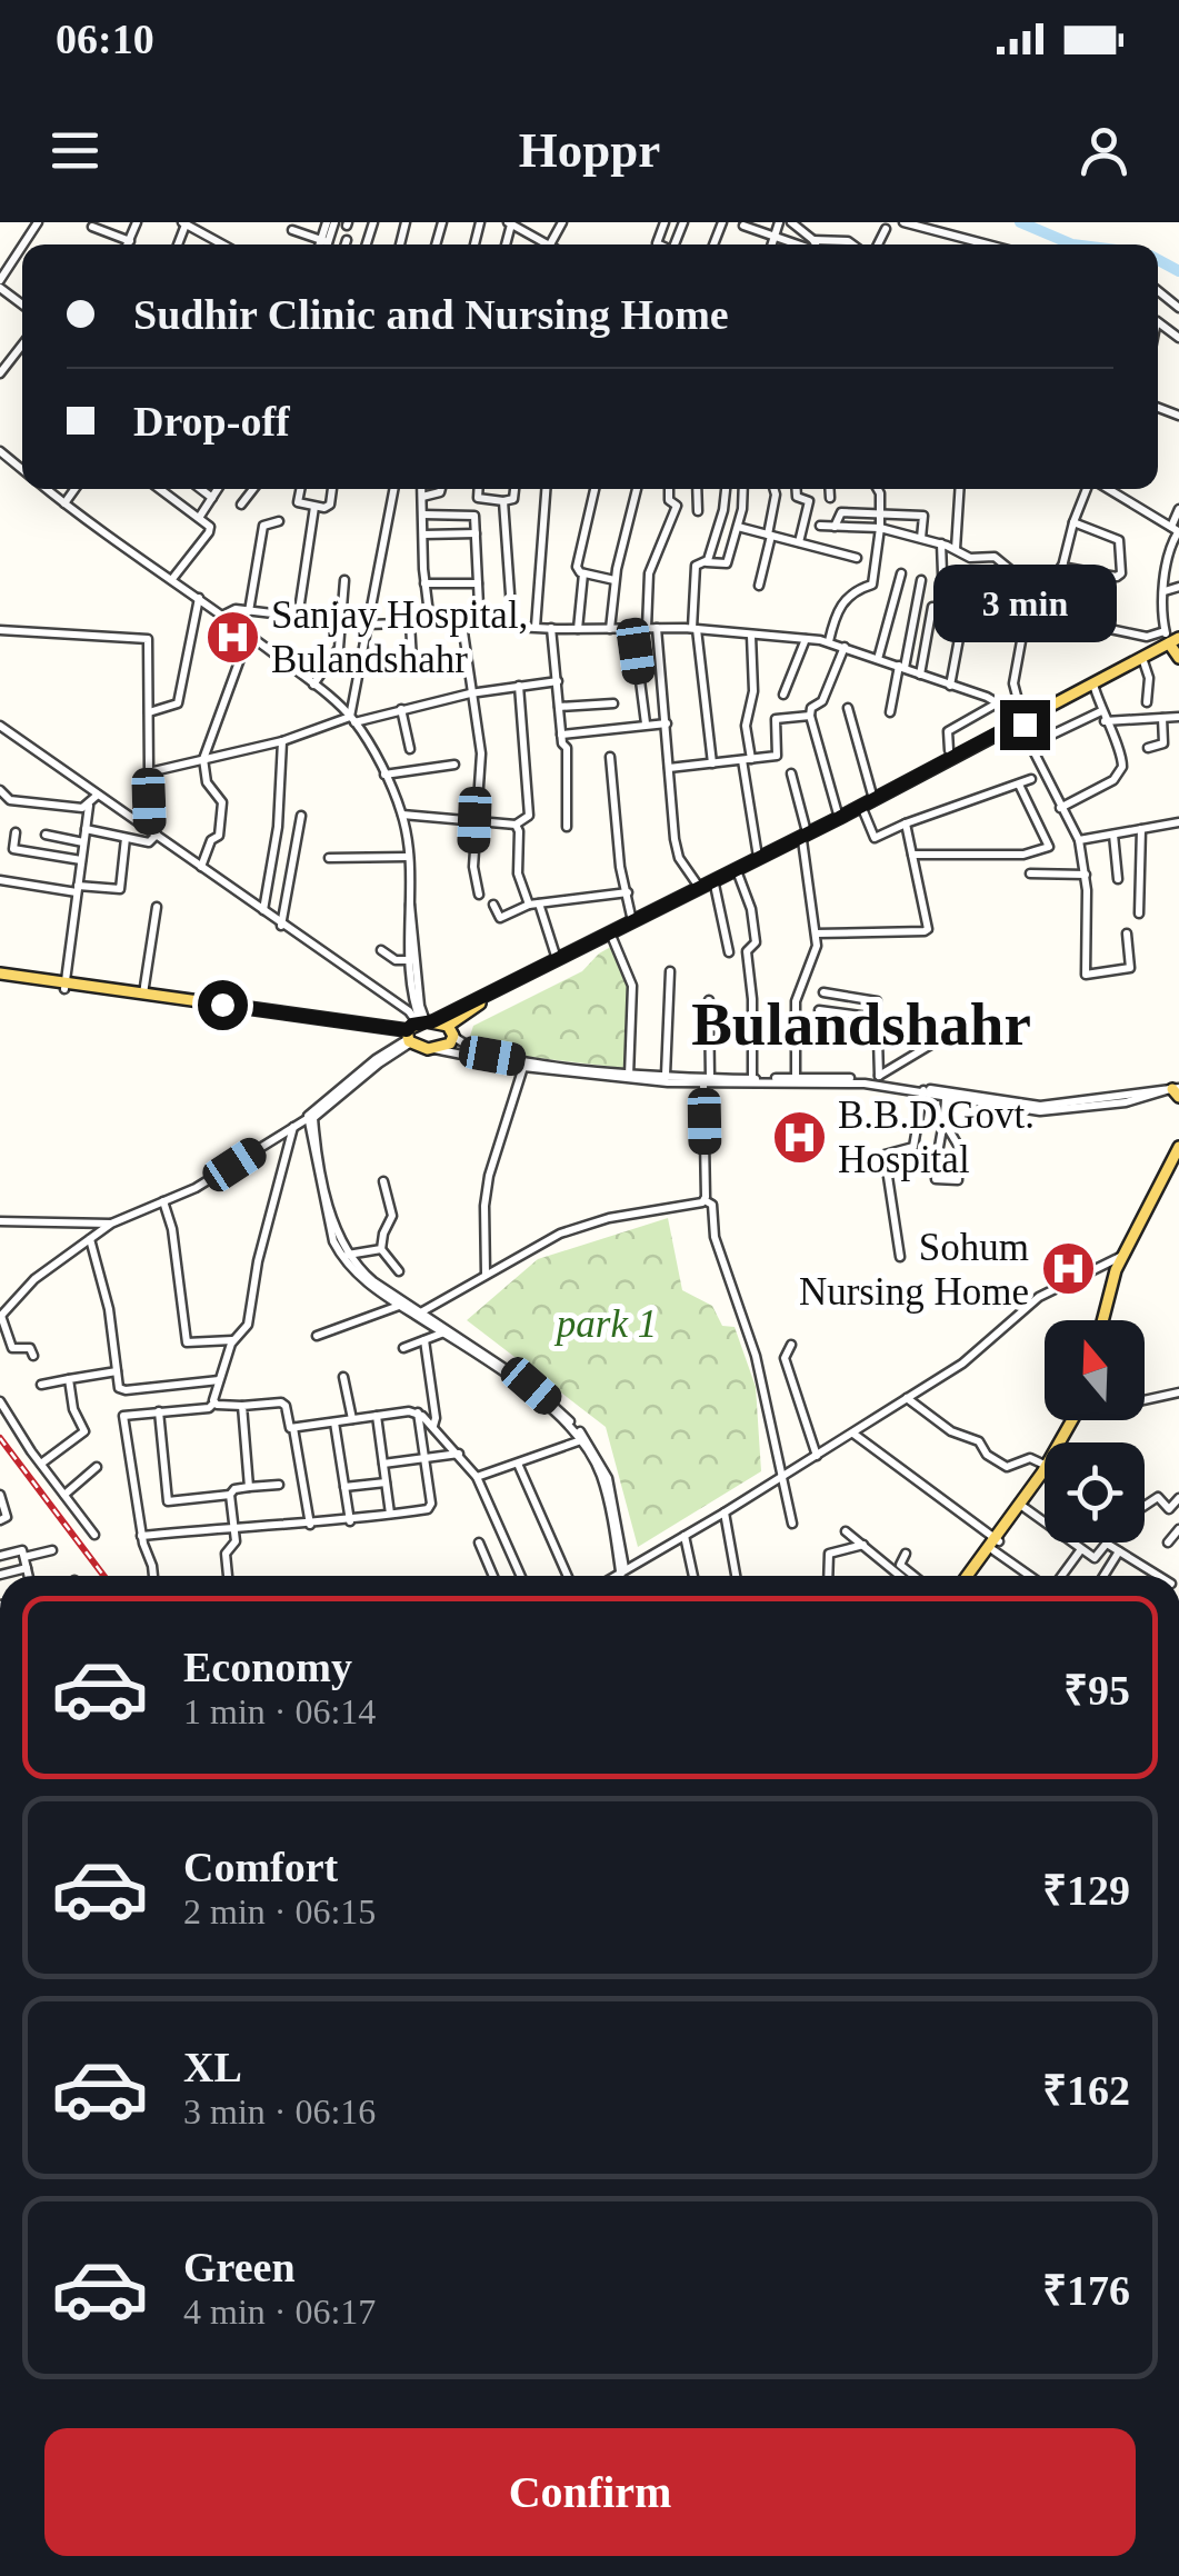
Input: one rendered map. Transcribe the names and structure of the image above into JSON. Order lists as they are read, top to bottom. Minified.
{"districts":["Bulandshahr"],"parks":["park 1"],"places":{"hospital":["Sanjay Hospital, Bulandshahr","B.B.D.Govt. Hospital","Sohum Nursing Home"]},"north":"top","page":{"status":"06:10","header":"Hoppr","banner":["Sudhir Clinic and Nursing Home","Drop-off"],"bubble":"3 min","list":[{"name":"Economy","note":"1 min · 06:14","value":"₹95"},{"name":"Comfort","note":"2 min · 06:15","value":"₹129"},{"name":"XL","note":"3 min · 06:16","value":"₹162"},{"name":"Green","note":"4 min · 06:17","value":"₹176"}],"buttons":"Confirm"}}
